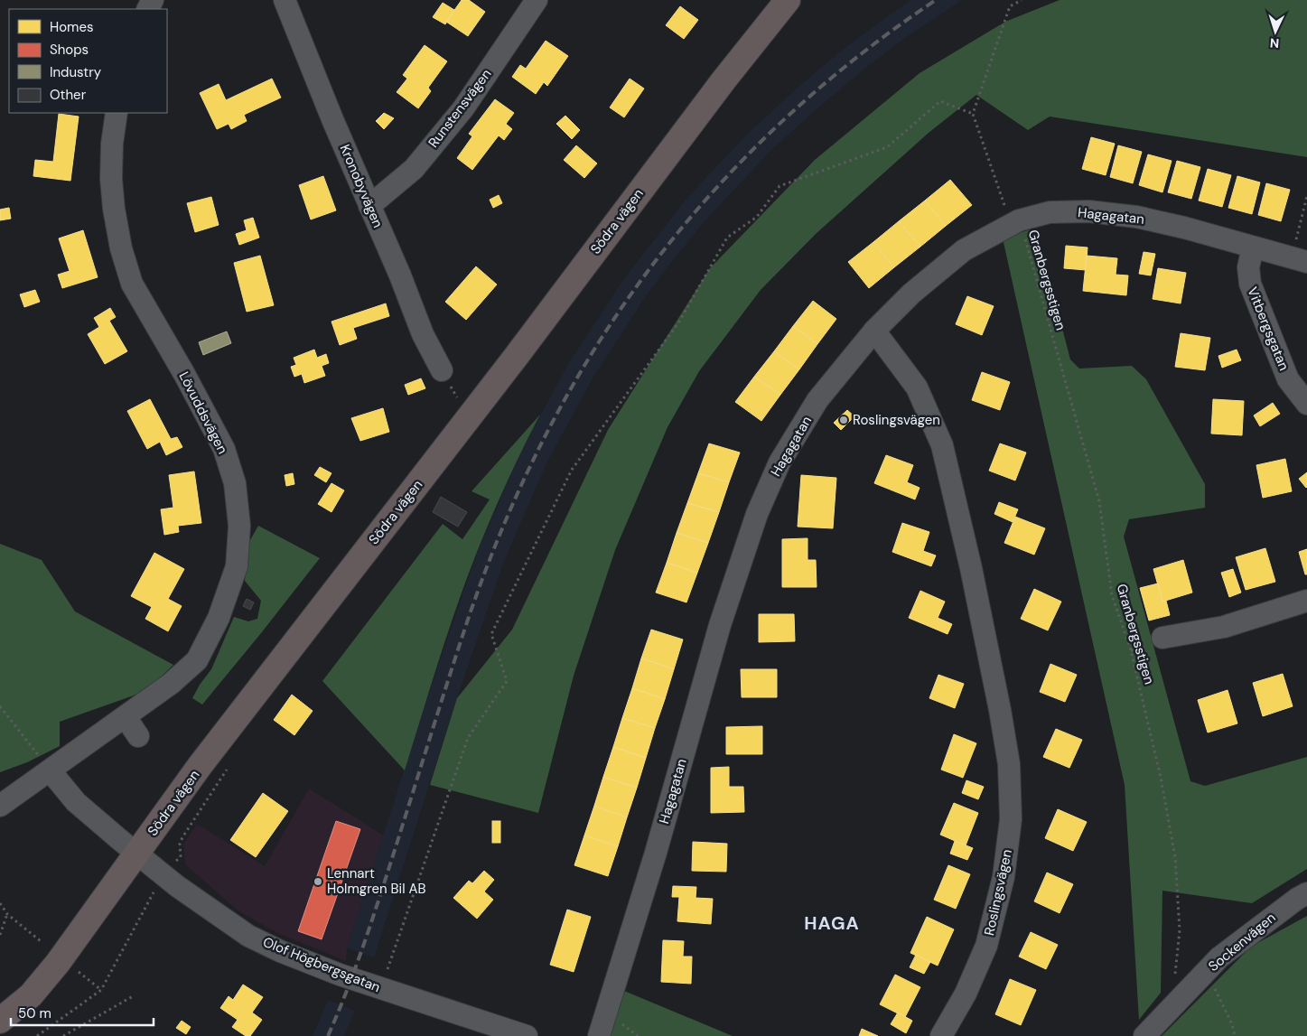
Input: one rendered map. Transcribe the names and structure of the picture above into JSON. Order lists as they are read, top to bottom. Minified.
{"streets":{"highway":["Södra vägen"],"street":["Runstensvägen","Kronobyvägen","Hagagatan","Vitbergsgatan","Lövuddsvägen","Roslingsvägen","Sockenvägen","Olof Högbergsgatan"],"path":["Granbergsstigen"]},"crossings":[["Runstensvägen","Kronobyvägen"],["Hagagatan","Granbergsstigen"],["Hagagatan","Vitbergsgatan"],["Hagagatan","Roslingsvägen"],["Södra vägen","Olof Högbergsgatan"],["Granbergsstigen","Sockenvägen"]],"districts":["HAGA"],"places":["Roslingsvägen","Lennart Holmgren Bil AB"],"legend":["Homes","Shops","Industry","Other"],"scale_bar":"50 m","north":"bottom"}
